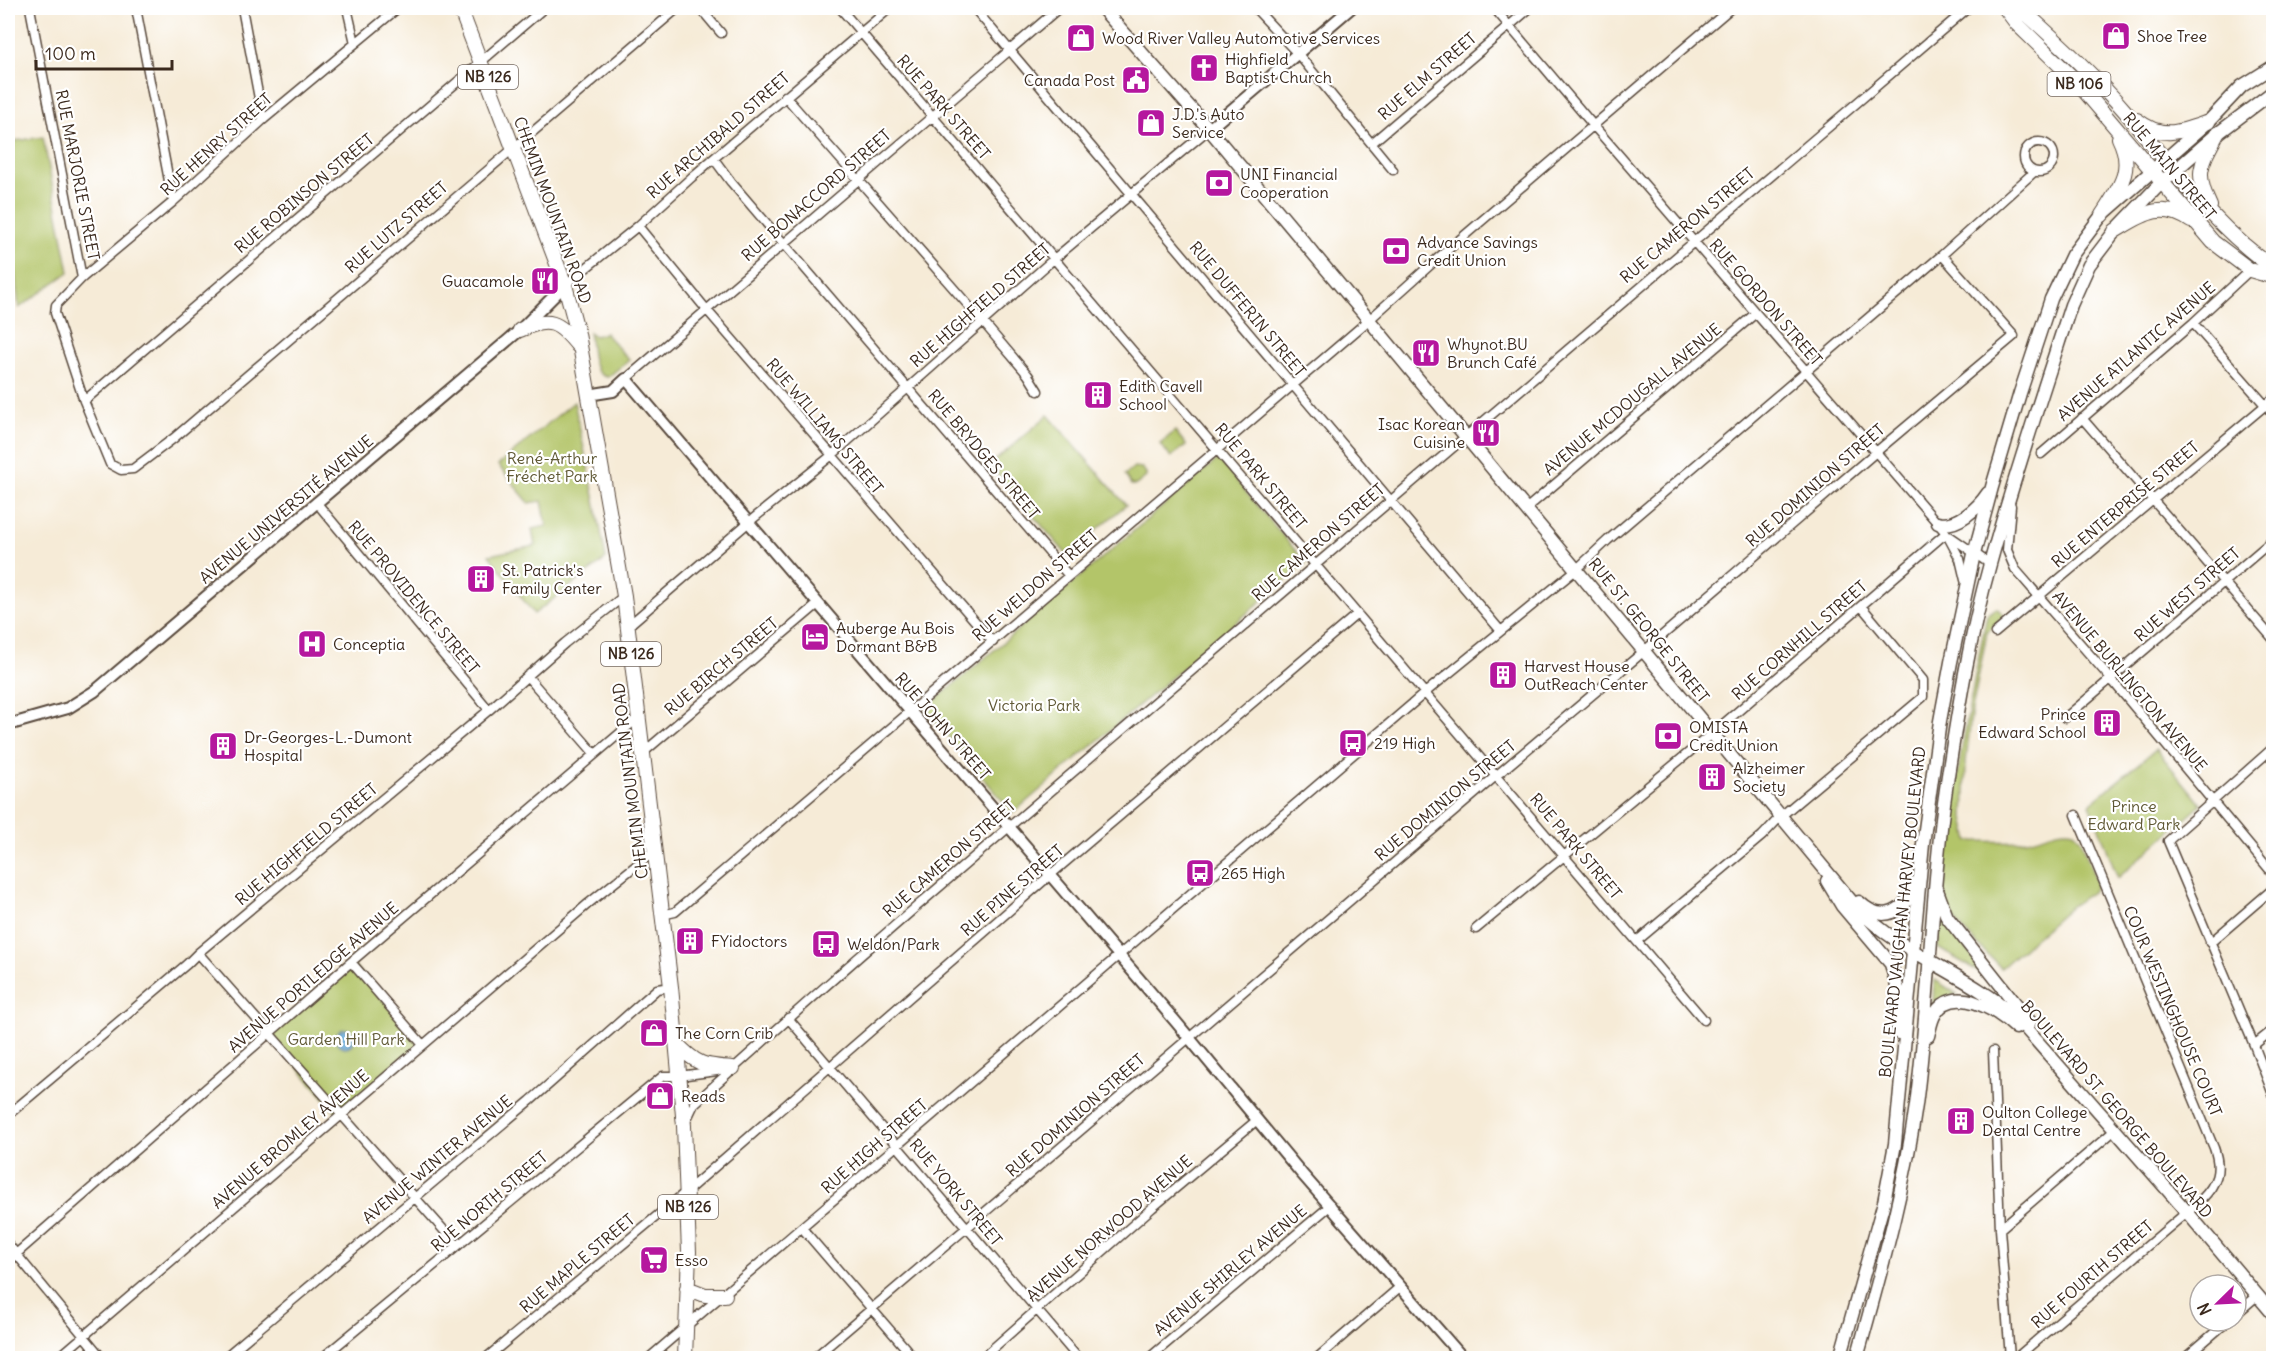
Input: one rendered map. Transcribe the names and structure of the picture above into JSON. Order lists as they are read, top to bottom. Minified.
{"streets":{"main road":["NB 126","NB 106","RUE MAIN STREET","CHEMIN MOUNTAIN ROAD","RUE ST. GEORGE STREET","BOULEVARD VAUGHAN HARVEY BOULEVARD","BOULEVARD ST. GEORGE BOULEVARD"],"street":["RUE ELM STREET","RUE PARK STREET","RUE ARCHIBALD STREET","RUE HENRY STREET","RUE MARJORIE STREET","RUE ROBINSON STREET","RUE BONACCORD STREET","RUE CAMERON STREET","RUE LUTZ STREET","RUE GORDON STREET","RUE HIGHFIELD STREET","RUE DUFFERIN STREET","AVENUE ATLANTIC AVENUE","AVENUE MCDOUGALL AVENUE","RUE WILLIAMS STREET","RUE BRYDGES STREET","RUE DOMINION STREET","RUE ENTERPRISE STREET","AVENUE UNIVERSITÉ AVENUE","RUE WELDON STREET","RUE WEST STREET","RUE PROVIDENCE STREET","RUE CORNHILL STREET","RUE BIRCH STREET","AVENUE BURLINGTON AVENUE","RUE JOHN STREET","RUE PINE STREET","AVENUE PORTLEDGE AVENUE","COUR WESTINGHOUSE COURT","AVENUE BROMLEY AVENUE","RUE HIGH STREET","AVENUE WINTER AVENUE","RUE YORK STREET","RUE NORTH STREET","AVENUE NORWOOD AVENUE","RUE MAPLE STREET","AVENUE SHIRLEY AVENUE","RUE FOURTH STREET"]},"crossings":[["RUE ELM STREET","RUE GORDON STREET"],["RUE PARK STREET","RUE ARCHIBALD STREET"],["RUE PARK STREET","RUE BONACCORD STREET"],["RUE PARK STREET","RUE CAMERON STREET"],["RUE PARK STREET","RUE HIGHFIELD STREET"],["RUE PARK STREET","RUE DOMINION STREET"],["RUE PARK STREET","RUE WELDON STREET"],["RUE PARK STREET","RUE CORNHILL STREET"],["RUE PARK STREET","RUE PINE STREET"],["RUE PARK STREET","RUE HIGH STREET"],["RUE ARCHIBALD STREET","CHEMIN MOUNTAIN ROAD"],["RUE ARCHIBALD STREET","RUE WILLIAMS STREET"],["RUE ARCHIBALD STREET","RUE BRYDGES STREET"],["RUE ARCHIBALD STREET","AVENUE UNIVERSITÉ AVENUE"],["RUE HENRY STREET","RUE MARJORIE STREET"],["RUE HENRY STREET","RUE ROBINSON STREET"],["RUE HENRY STREET","RUE LUTZ STREET"],["RUE MAIN STREET","AVENUE ATLANTIC AVENUE"],["RUE MAIN STREET","BOULEVARD VAUGHAN HARVEY BOULEVARD"],["RUE ROBINSON STREET","CHEMIN MOUNTAIN ROAD"],["RUE ROBINSON STREET","RUE LUTZ STREET"],["RUE BONACCORD STREET","CHEMIN MOUNTAIN ROAD"],["RUE BONACCORD STREET","RUE DUFFERIN STREET"],["RUE BONACCORD STREET","RUE WILLIAMS STREET"],["RUE BONACCORD STREET","RUE BRYDGES STREET"],["RUE BONACCORD STREET","RUE JOHN STREET"],["CHEMIN MOUNTAIN ROAD","RUE CAMERON STREET"],["CHEMIN MOUNTAIN ROAD","RUE LUTZ STREET"],["CHEMIN MOUNTAIN ROAD","RUE HIGHFIELD STREET"],["CHEMIN MOUNTAIN ROAD","AVENUE UNIVERSITÉ AVENUE"],["CHEMIN MOUNTAIN ROAD","RUE WELDON STREET"],["CHEMIN MOUNTAIN ROAD","RUE BIRCH STREET"],["CHEMIN MOUNTAIN ROAD","RUE PINE STREET"],["CHEMIN MOUNTAIN ROAD","AVENUE PORTLEDGE AVENUE"],["CHEMIN MOUNTAIN ROAD","AVENUE BROMLEY AVENUE"],["CHEMIN MOUNTAIN ROAD","RUE HIGH STREET"],["CHEMIN MOUNTAIN ROAD","AVENUE WINTER AVENUE"],["CHEMIN MOUNTAIN ROAD","RUE NORTH STREET"],["CHEMIN MOUNTAIN ROAD","RUE MAPLE STREET"],["RUE CAMERON STREET","RUE GORDON STREET"],["RUE CAMERON STREET","RUE DUFFERIN STREET"],["RUE CAMERON STREET","RUE ST. GEORGE STREET"],["RUE CAMERON STREET","RUE JOHN STREET"],["RUE CAMERON STREET","RUE YORK STREET"],["RUE GORDON STREET","AVENUE MCDOUGALL AVENUE"],["RUE GORDON STREET","RUE DOMINION STREET"],["RUE GORDON STREET","RUE WELDON STREET"],["RUE GORDON STREET","RUE CORNHILL STREET"],["RUE GORDON STREET","BOULEVARD VAUGHAN HARVEY BOULEVARD"],["RUE GORDON STREET","RUE HIGH STREET"],["RUE HIGHFIELD STREET","RUE DUFFERIN STREET"],["RUE HIGHFIELD STREET","RUE WILLIAMS STREET"],["RUE HIGHFIELD STREET","RUE BRYDGES STREET"],["RUE HIGHFIELD STREET","RUE PROVIDENCE STREET"],["RUE HIGHFIELD STREET","RUE ST. GEORGE STREET"],["RUE HIGHFIELD STREET","RUE JOHN STREET"],["RUE DUFFERIN STREET","RUE WELDON STREET"],["RUE DUFFERIN STREET","RUE HIGH STREET"],["AVENUE MCDOUGALL AVENUE","RUE ST. GEORGE STREET"],["RUE WILLIAMS STREET","RUE WELDON STREET"],["RUE BRYDGES STREET","RUE WELDON STREET"],["RUE DOMINION STREET","RUE ST. GEORGE STREET"],["RUE DOMINION STREET","RUE JOHN STREET"],["RUE DOMINION STREET","RUE HIGH STREET"],["RUE DOMINION STREET","RUE YORK STREET"],["RUE ENTERPRISE STREET","AVENUE BURLINGTON AVENUE"],["AVENUE UNIVERSITÉ AVENUE","RUE PROVIDENCE STREET"],["RUE WELDON STREET","RUE ST. GEORGE STREET"],["RUE WELDON STREET","RUE JOHN STREET"],["RUE WEST STREET","AVENUE BURLINGTON AVENUE"],["RUE ST. GEORGE STREET","RUE CORNHILL STREET"],["RUE ST. GEORGE STREET","BOULEVARD VAUGHAN HARVEY BOULEVARD"],["RUE ST. GEORGE STREET","BOULEVARD ST. GEORGE BOULEVARD"],["RUE ST. GEORGE STREET","RUE HIGH STREET"],["RUE BIRCH STREET","RUE JOHN STREET"],["AVENUE BURLINGTON AVENUE","BOULEVARD VAUGHAN HARVEY BOULEVARD"],["RUE JOHN STREET","RUE PINE STREET"],["RUE JOHN STREET","RUE HIGH STREET"],["RUE JOHN STREET","AVENUE NORWOOD AVENUE"],["RUE JOHN STREET","AVENUE SHIRLEY AVENUE"],["RUE PINE STREET","RUE YORK STREET"],["RUE PINE STREET","RUE MAPLE STREET"],["BOULEVARD VAUGHAN HARVEY BOULEVARD","BOULEVARD ST. GEORGE BOULEVARD"],["COUR WESTINGHOUSE COURT","BOULEVARD ST. GEORGE BOULEVARD"],["COUR WESTINGHOUSE COURT","RUE FOURTH STREET"],["BOULEVARD ST. GEORGE BOULEVARD","RUE FOURTH STREET"],["RUE HIGH STREET","RUE YORK STREET"],["RUE YORK STREET","AVENUE NORWOOD AVENUE"]],"parks":["René-Arthur Fréchet Park","Victoria Park","Prince Edward Park","Garden Hill Park"],"places":{"shop":["Shoe Tree","Wood River Valley Automotive Services","J.D.'s Auto Service","The Corn Crib","Reads"],"church":["Highfield Baptist Church"],"public building":["Canada Post"],"bank":["UNI Financial Cooperation","Advance Savings Credit Union","OMISTA Credit Union"],"restaurant":["Guacamole","Whynot.BU Brunch Café","Isac Korean Cuisine"],"building":["Edith Cavell School","St. Patrick's Family Center","Harvest House OutReach Center","Prince Edward School","Dr-Georges-L.-Dumont Hospital","Alzheimer Society","FYidoctors","Oulton College Dental Centre"],"hotel":["Auberge Au Bois Dormant B&B"],"hospital":["Conceptia"],"bus stop":["219 High","265 High","Weldon/Park"],"supermarket":["Esso"]},"scale_bar":"100 m","north":"bottom left"}
